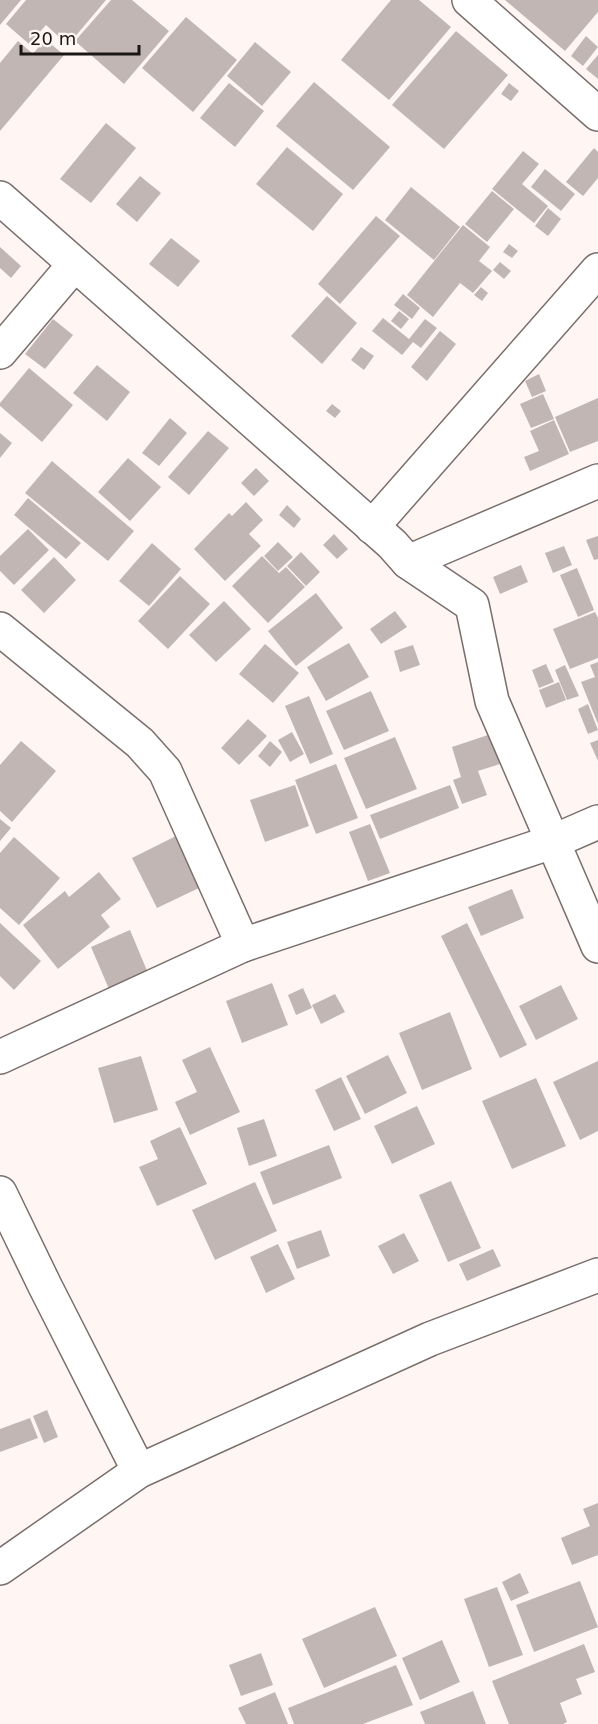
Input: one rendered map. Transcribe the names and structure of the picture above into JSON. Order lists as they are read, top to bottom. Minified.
{"scale_bar":"20 m"}
